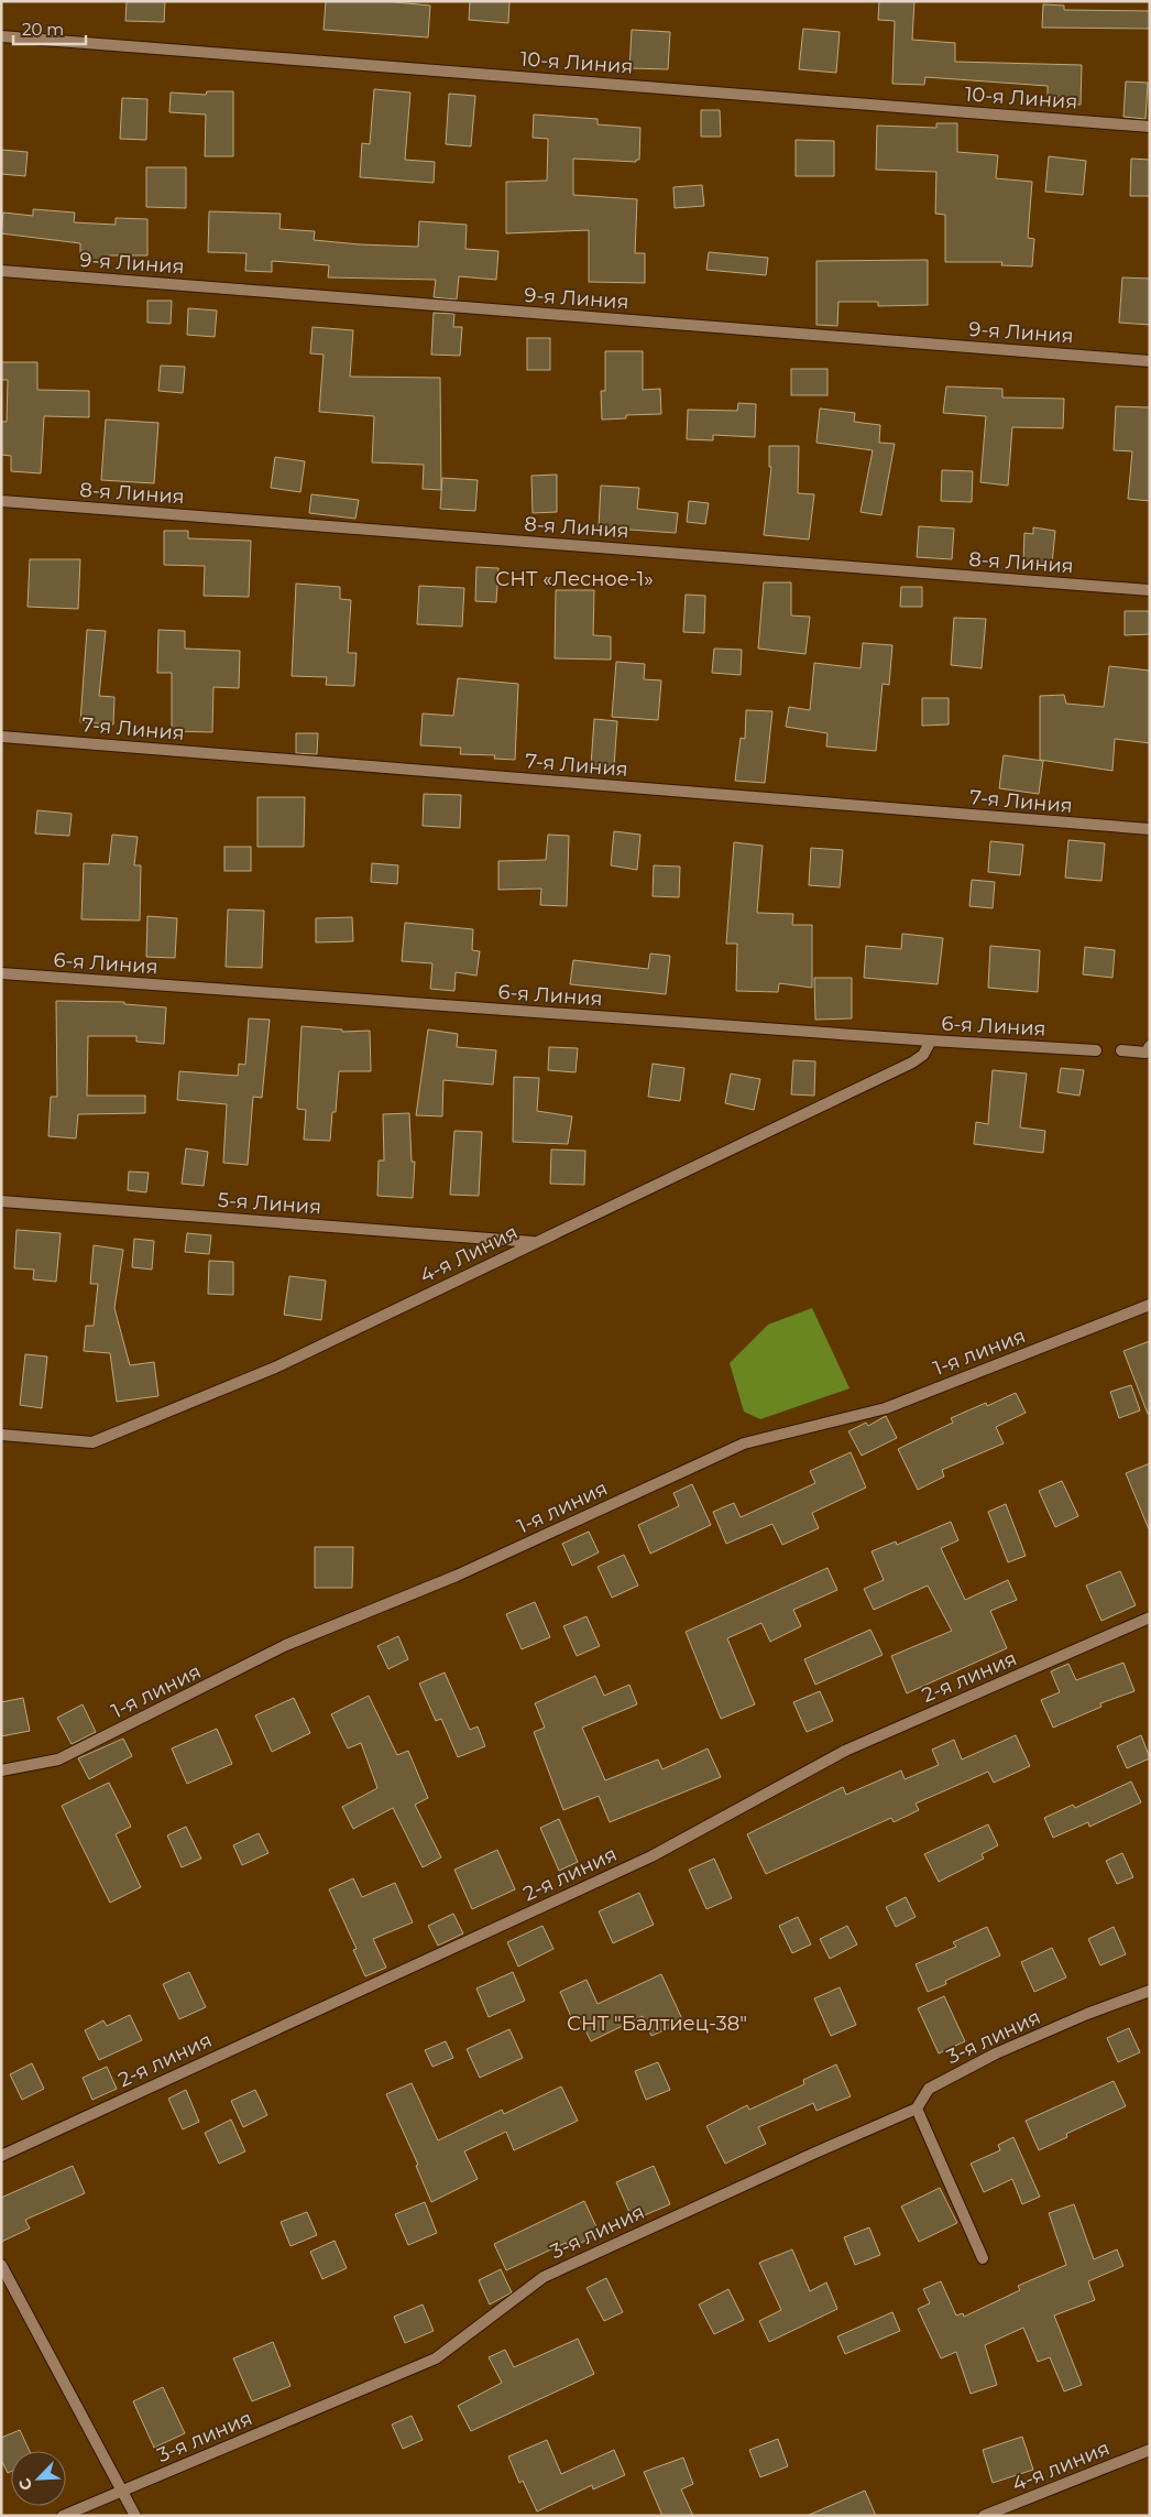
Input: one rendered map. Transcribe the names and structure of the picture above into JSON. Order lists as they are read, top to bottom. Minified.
{"streets":{"street":["10-я Линия","9-я Линия","8-я Линия","7-я Линия","6-я Линия","5-я Линия","4-я Линия","1-я линия","2-я линия","3-я линия","4-я линия"]},"crossings":[["6-я Линия","4-я Линия"],["5-я Линия","4-я Линия"]],"parks":["СНТ «Лесное-1»","СНТ \"Балтиец-38\""],"scale_bar":"20 m","north":"bottom left"}
